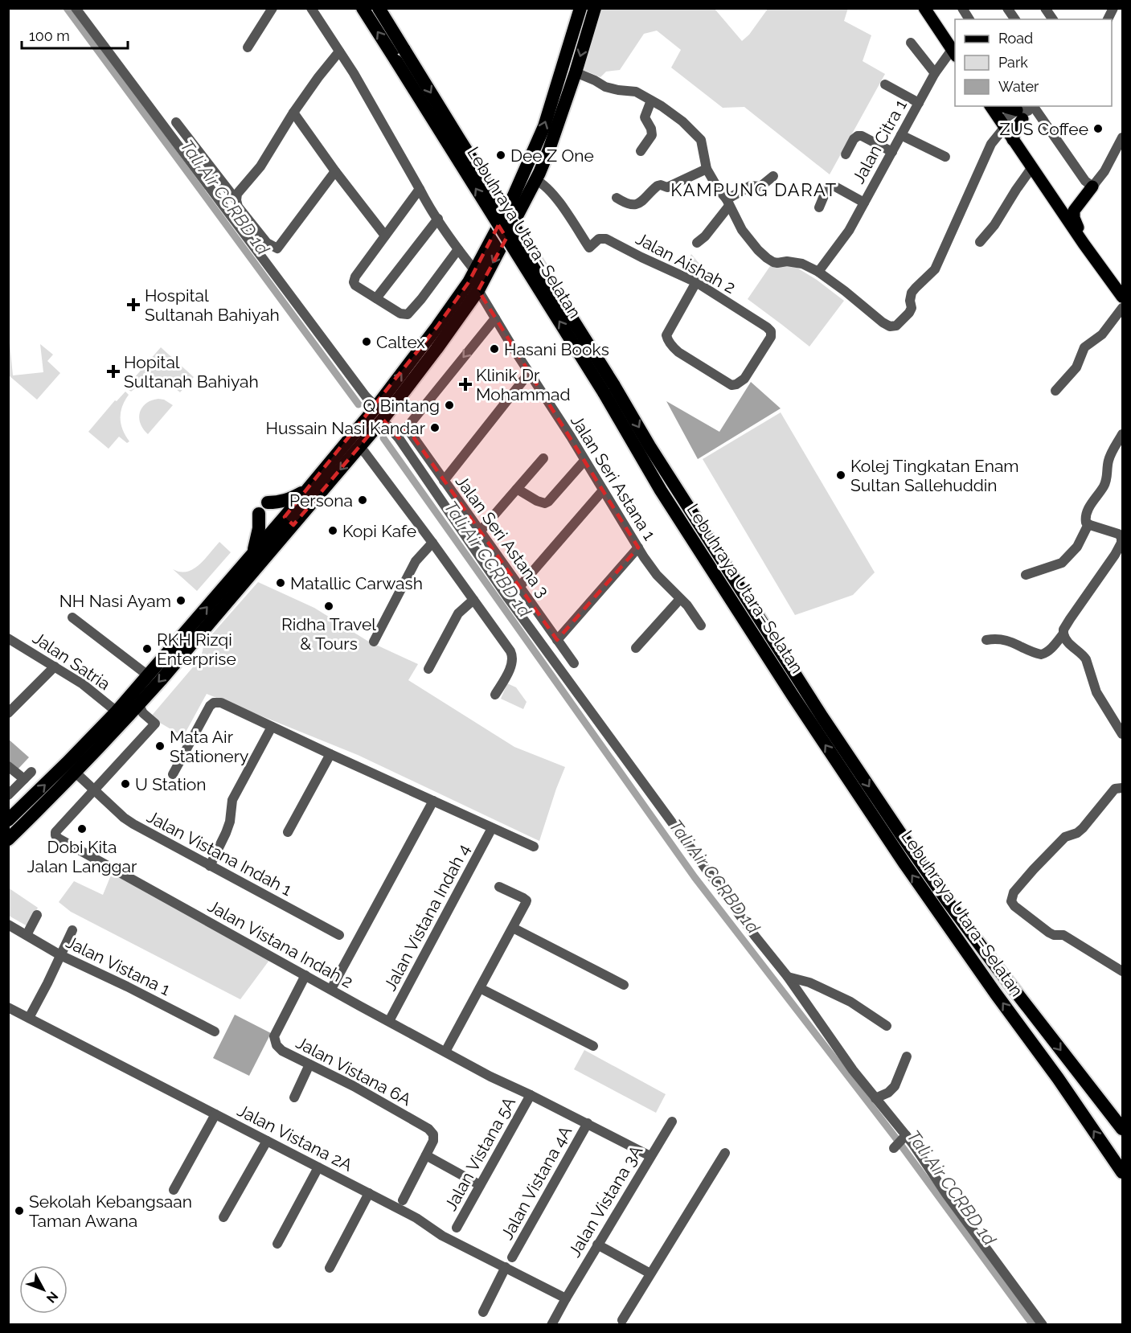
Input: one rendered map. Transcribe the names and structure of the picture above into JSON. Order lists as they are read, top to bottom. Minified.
{"streets":{"highway":["Lebuhraya Utara–Selatan"],"street":["Jalan Citra 1","Jalan Aishah 2","Jalan Seri Astana 1","Jalan Seri Astana 3","Jalan Satria","Jalan Vistana Indah 1","Jalan Vistana Indah 4","Jalan Vistana Indah 2","Jalan Vistana 1","Jalan Vistana 6A","Jalan Vistana 2A","Jalan Vistana 5A","Jalan Vistana 4A","Jalan Vistana 3A"]},"crossings":[["Jalan Vistana Indah 1","Jalan Vistana Indah 2"],["Jalan Vistana Indah 4","Jalan Vistana Indah 2"],["Jalan Vistana Indah 2","Jalan Vistana 6A"],["Jalan Vistana Indah 2","Jalan Vistana 5A"],["Jalan Vistana Indah 2","Jalan Vistana 4A"],["Jalan Vistana Indah 2","Jalan Vistana 3A"],["Jalan Vistana 2A","Jalan Vistana 3A"]],"districts":["KAMPUNG DARAT"],"water":["Tali Air CCRBD 1d"],"places":{"other":["ZUS Coffee","Dee Z One","Caltex","Hasani Books","Q Bintang","Hussain Nasi Kandar","Kolej Tingkatan Enam Sultan Sallehuddin","Persona","Kopi Kafe","Matallic Carwash","NH Nasi Ayam","Ridha Travel & Tours","RKH Rizqi Enterprise","Mata Air Stationery","U Station","Dobi Kita Jalan Langgar","Sekolah Kebangsaan Taman Awana"],"health":["Hospital Sultanah Bahiyah","Hopital Sultanah Bahiyah","Klinik Dr Mohammad"]},"legend":["Road","Park","Water"],"scale_bar":"100 m","north":"bottom right"}
